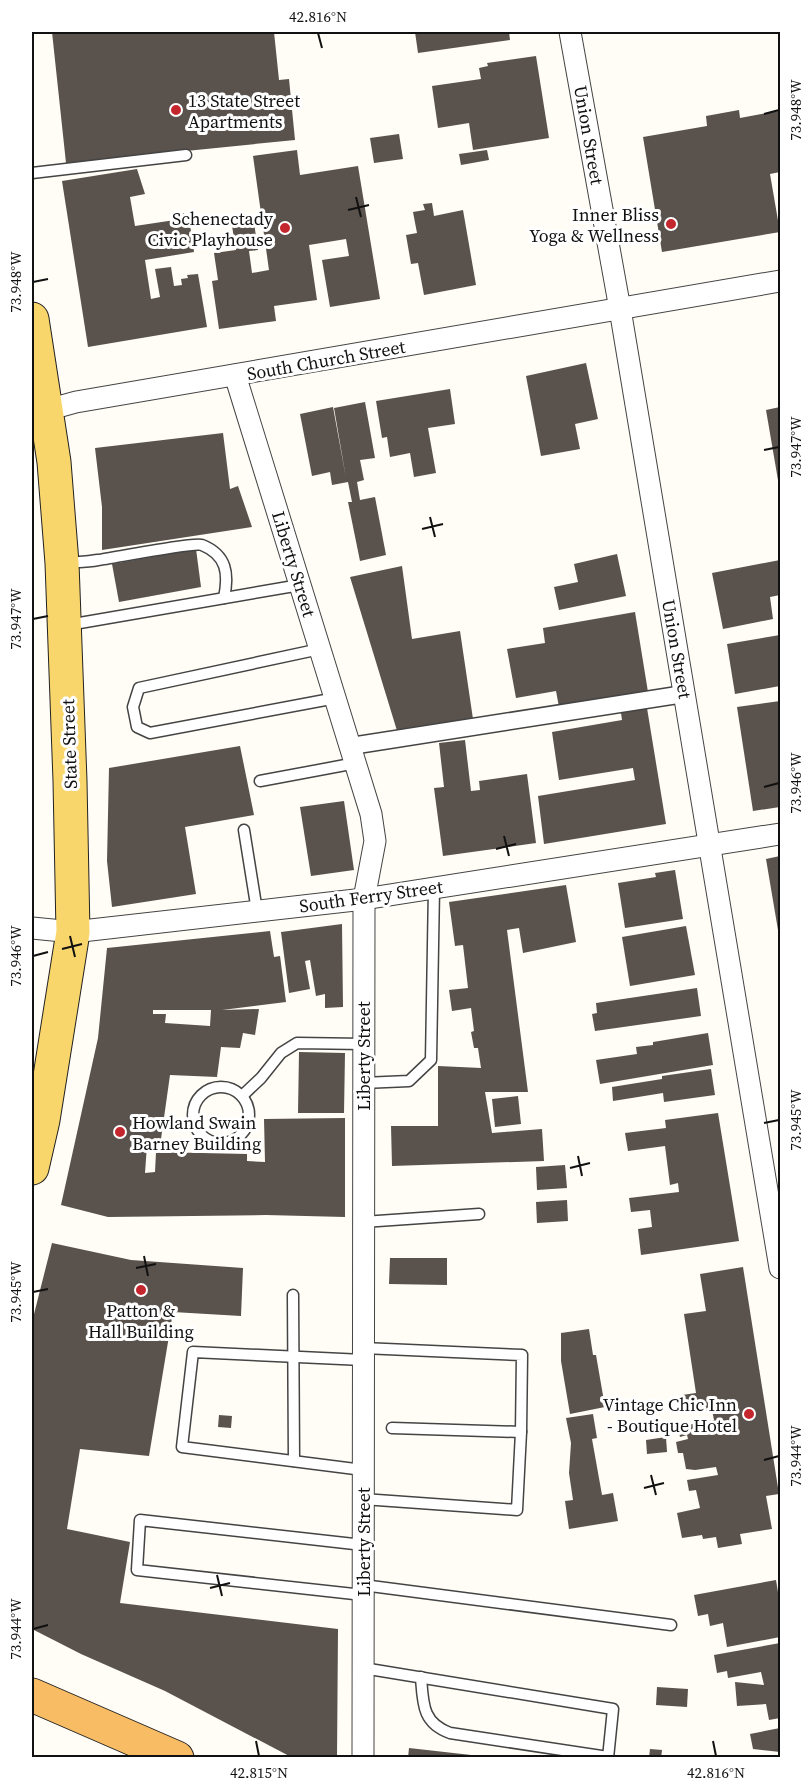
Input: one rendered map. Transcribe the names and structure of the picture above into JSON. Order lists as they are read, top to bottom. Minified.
{"streets":{"main road":["State Street"],"street":["Union Street","South Church Street","Liberty Street","South Ferry Street"]},"crossings":[["Union Street","South Church Street"],["Union Street","South Ferry Street"],["South Church Street","Liberty Street"],["South Church Street","State Street"],["Liberty Street","South Ferry Street"],["State Street","South Ferry Street"]],"places":["13 State Street Apartments","Inner Bliss Yoga & Wellness","Schenectady Civic Playhouse","Howland Swain Barney Building","Patton & Hall Building","Vintage Chic Inn - Boutique Hotel"],"coordinates":["42.816°N","73.948°W","73.947°W","73.946°W","73.945°W","73.944°W","42.815°N"]}
